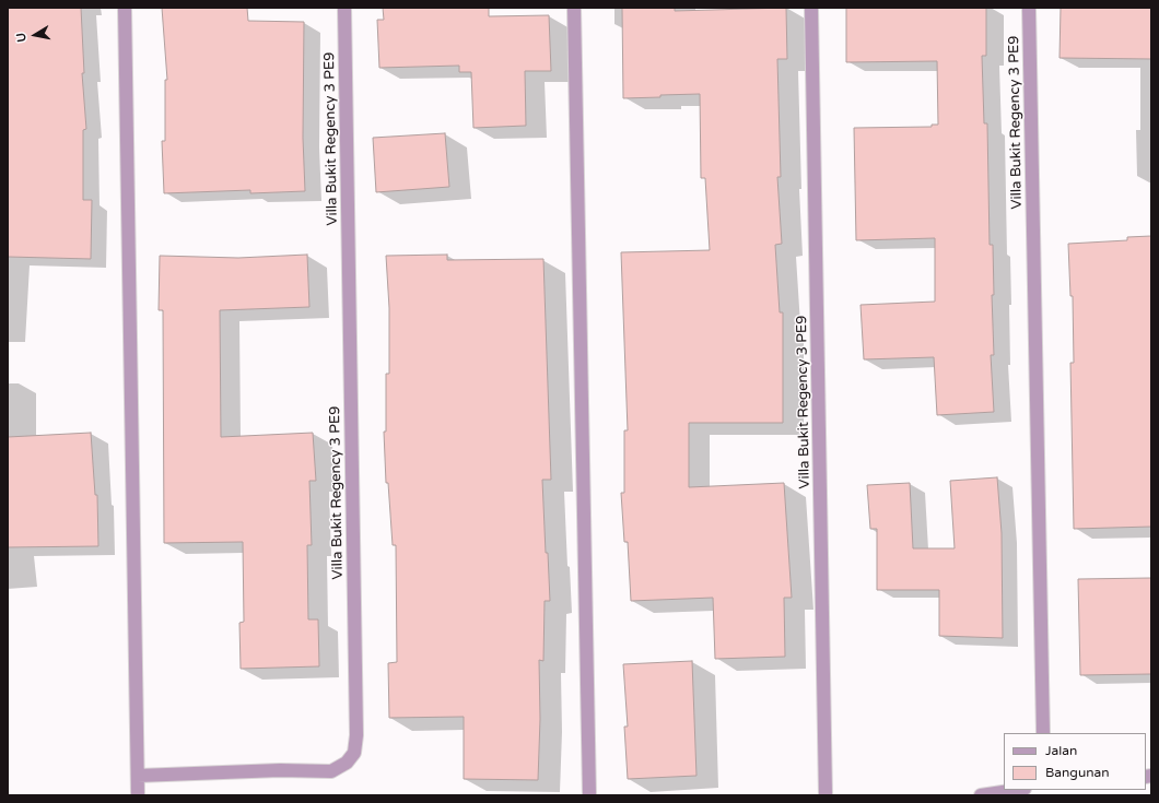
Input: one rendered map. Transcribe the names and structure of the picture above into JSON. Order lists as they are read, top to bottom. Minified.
{"streets":{"street":["Villa Bukit Regency 3 PE9"]},"legend":["Jalan","Bangunan"],"north":"left"}
